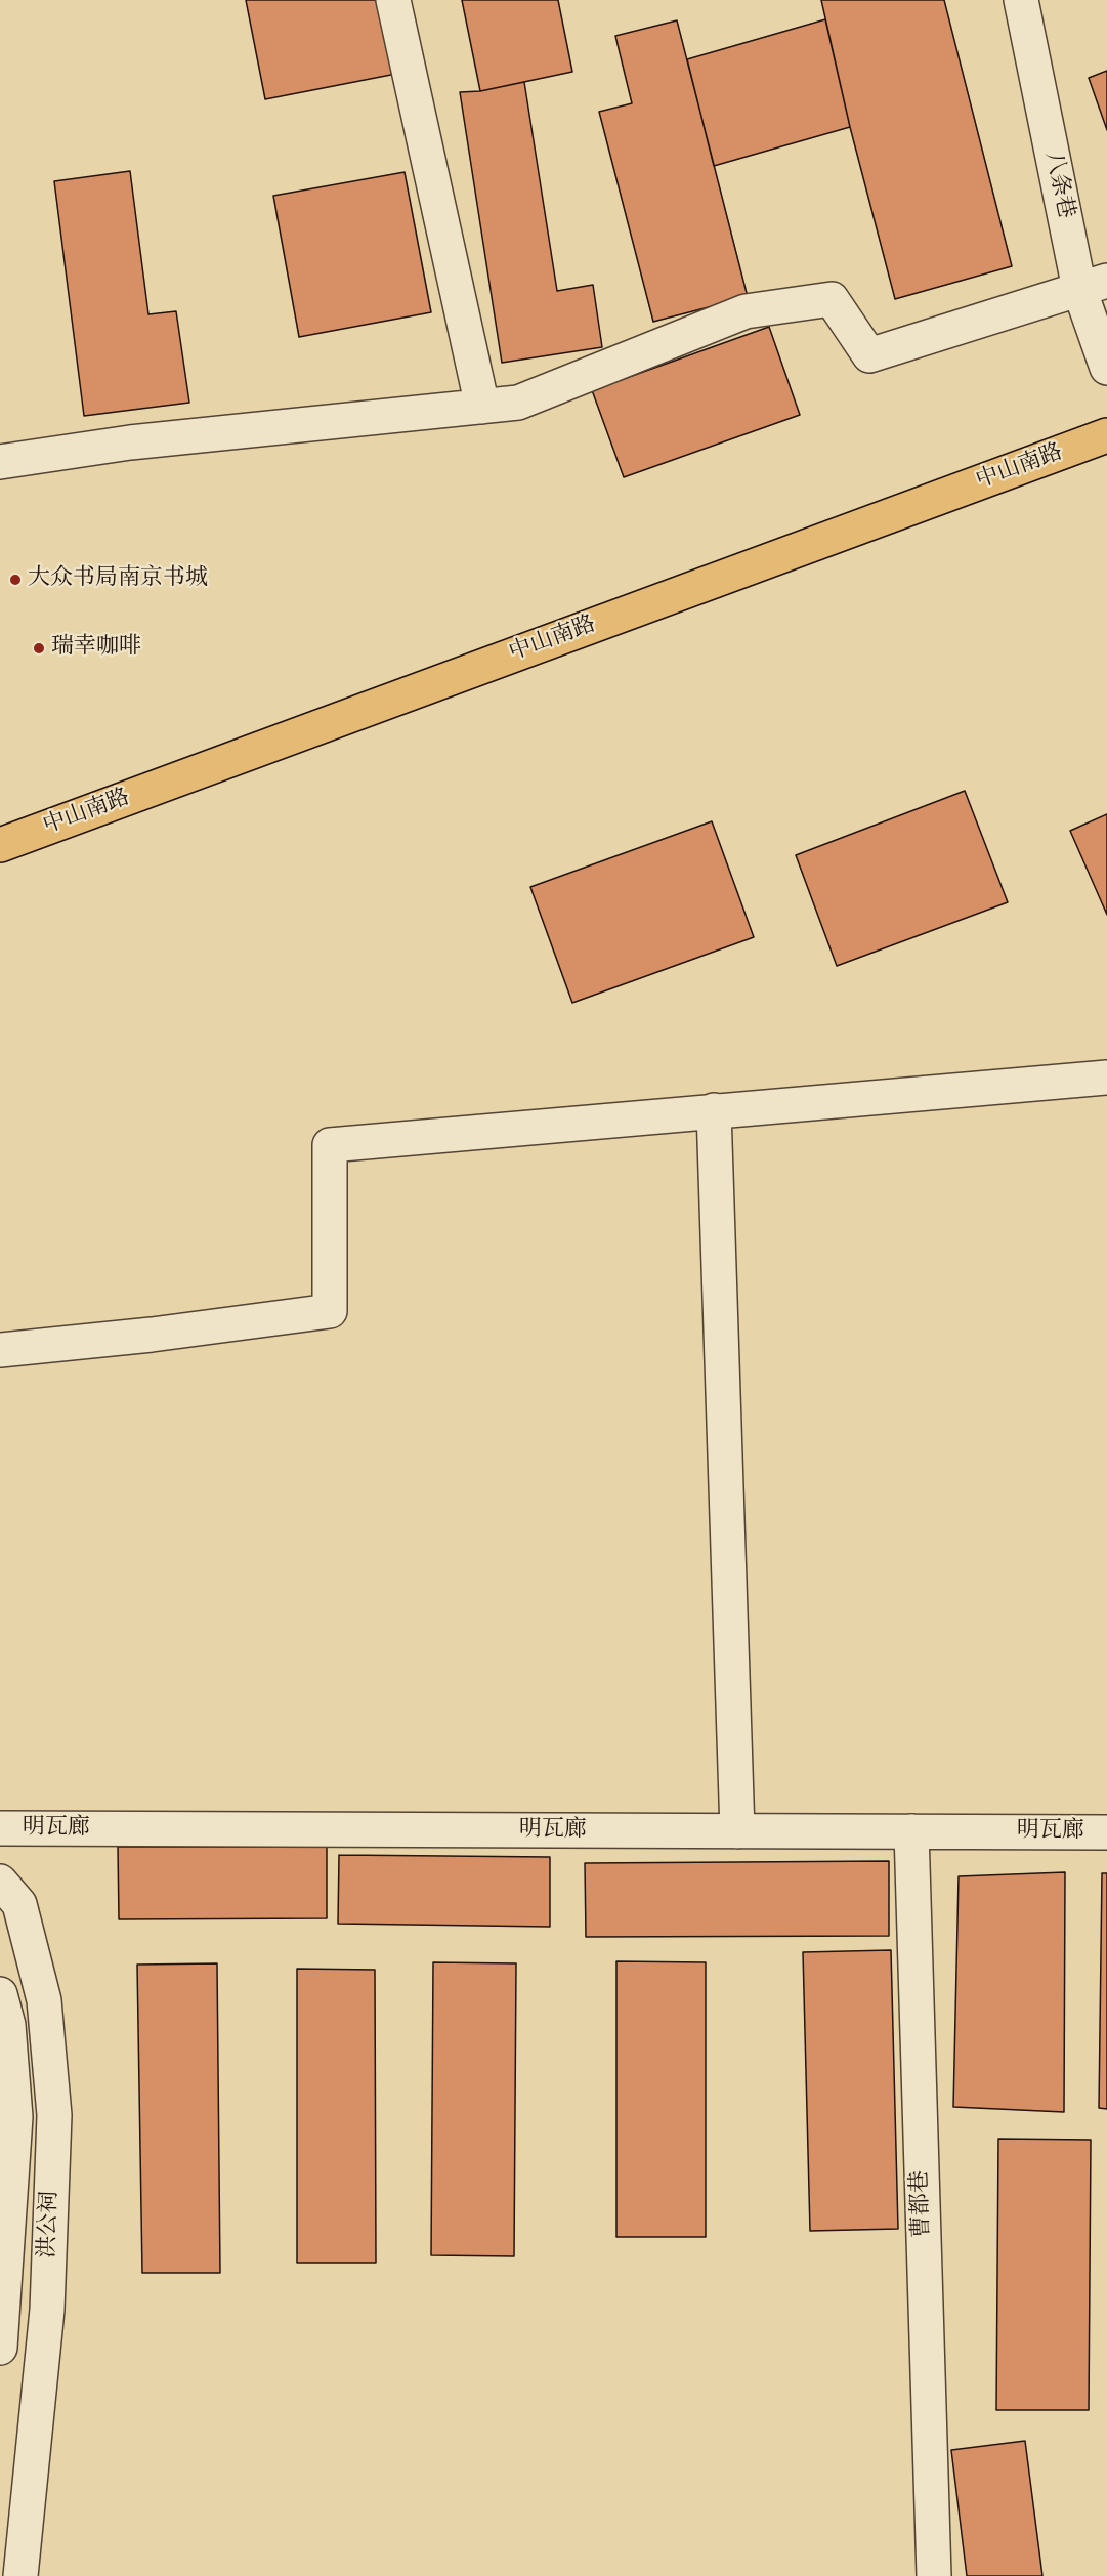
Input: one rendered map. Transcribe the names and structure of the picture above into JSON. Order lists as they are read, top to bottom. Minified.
{"streets":{"street":["八条巷","明瓦廊","曹都巷","洪公祠"]},"crossings":[["明瓦廊","曹都巷"]],"places":["大众书局南京书城","瑞幸咖啡"]}
